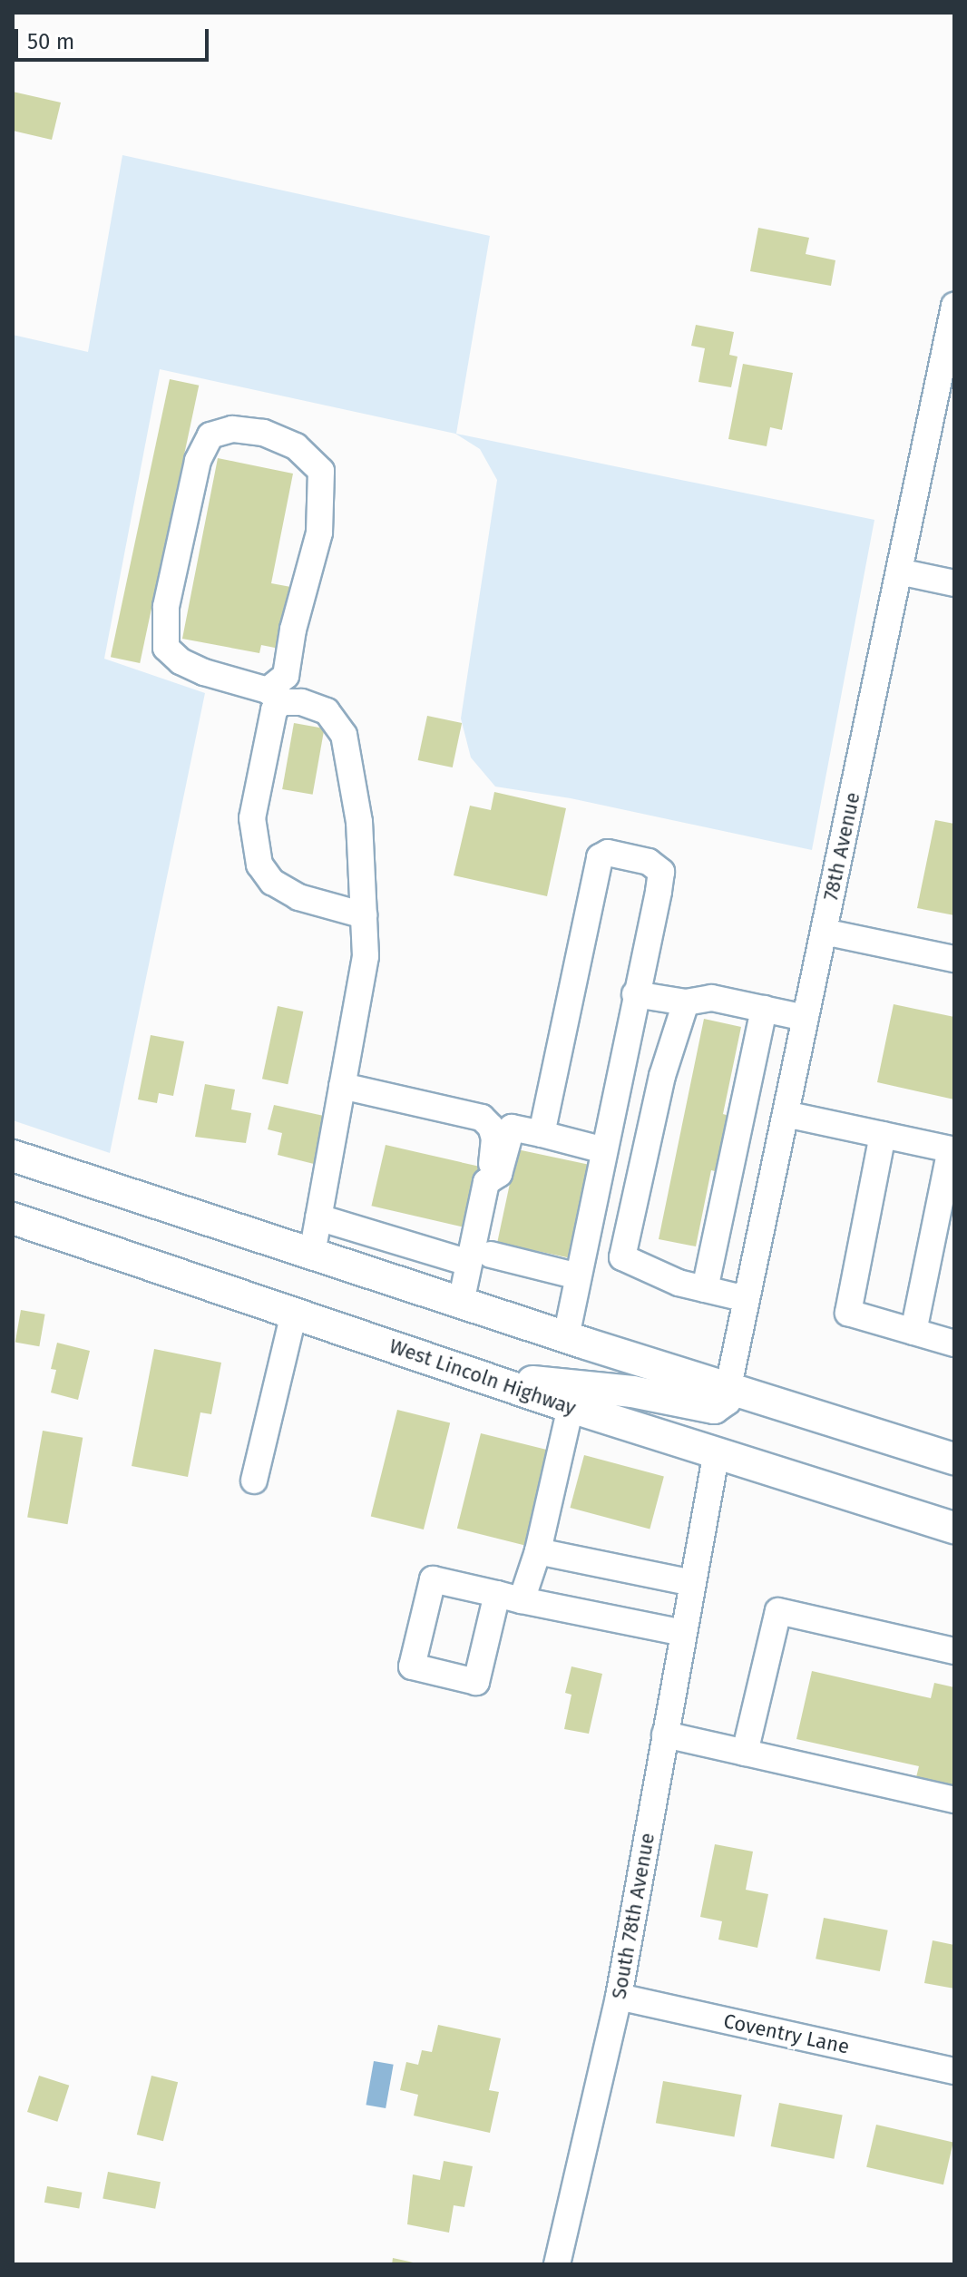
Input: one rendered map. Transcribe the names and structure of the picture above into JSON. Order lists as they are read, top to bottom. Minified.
{"streets":{"main road":["West Lincoln Highway"],"street":["78th Avenue","South 78th Avenue","Coventry Lane"]},"crossings":[["South 78th Avenue","Coventry Lane"]],"scale_bar":"50 m"}
